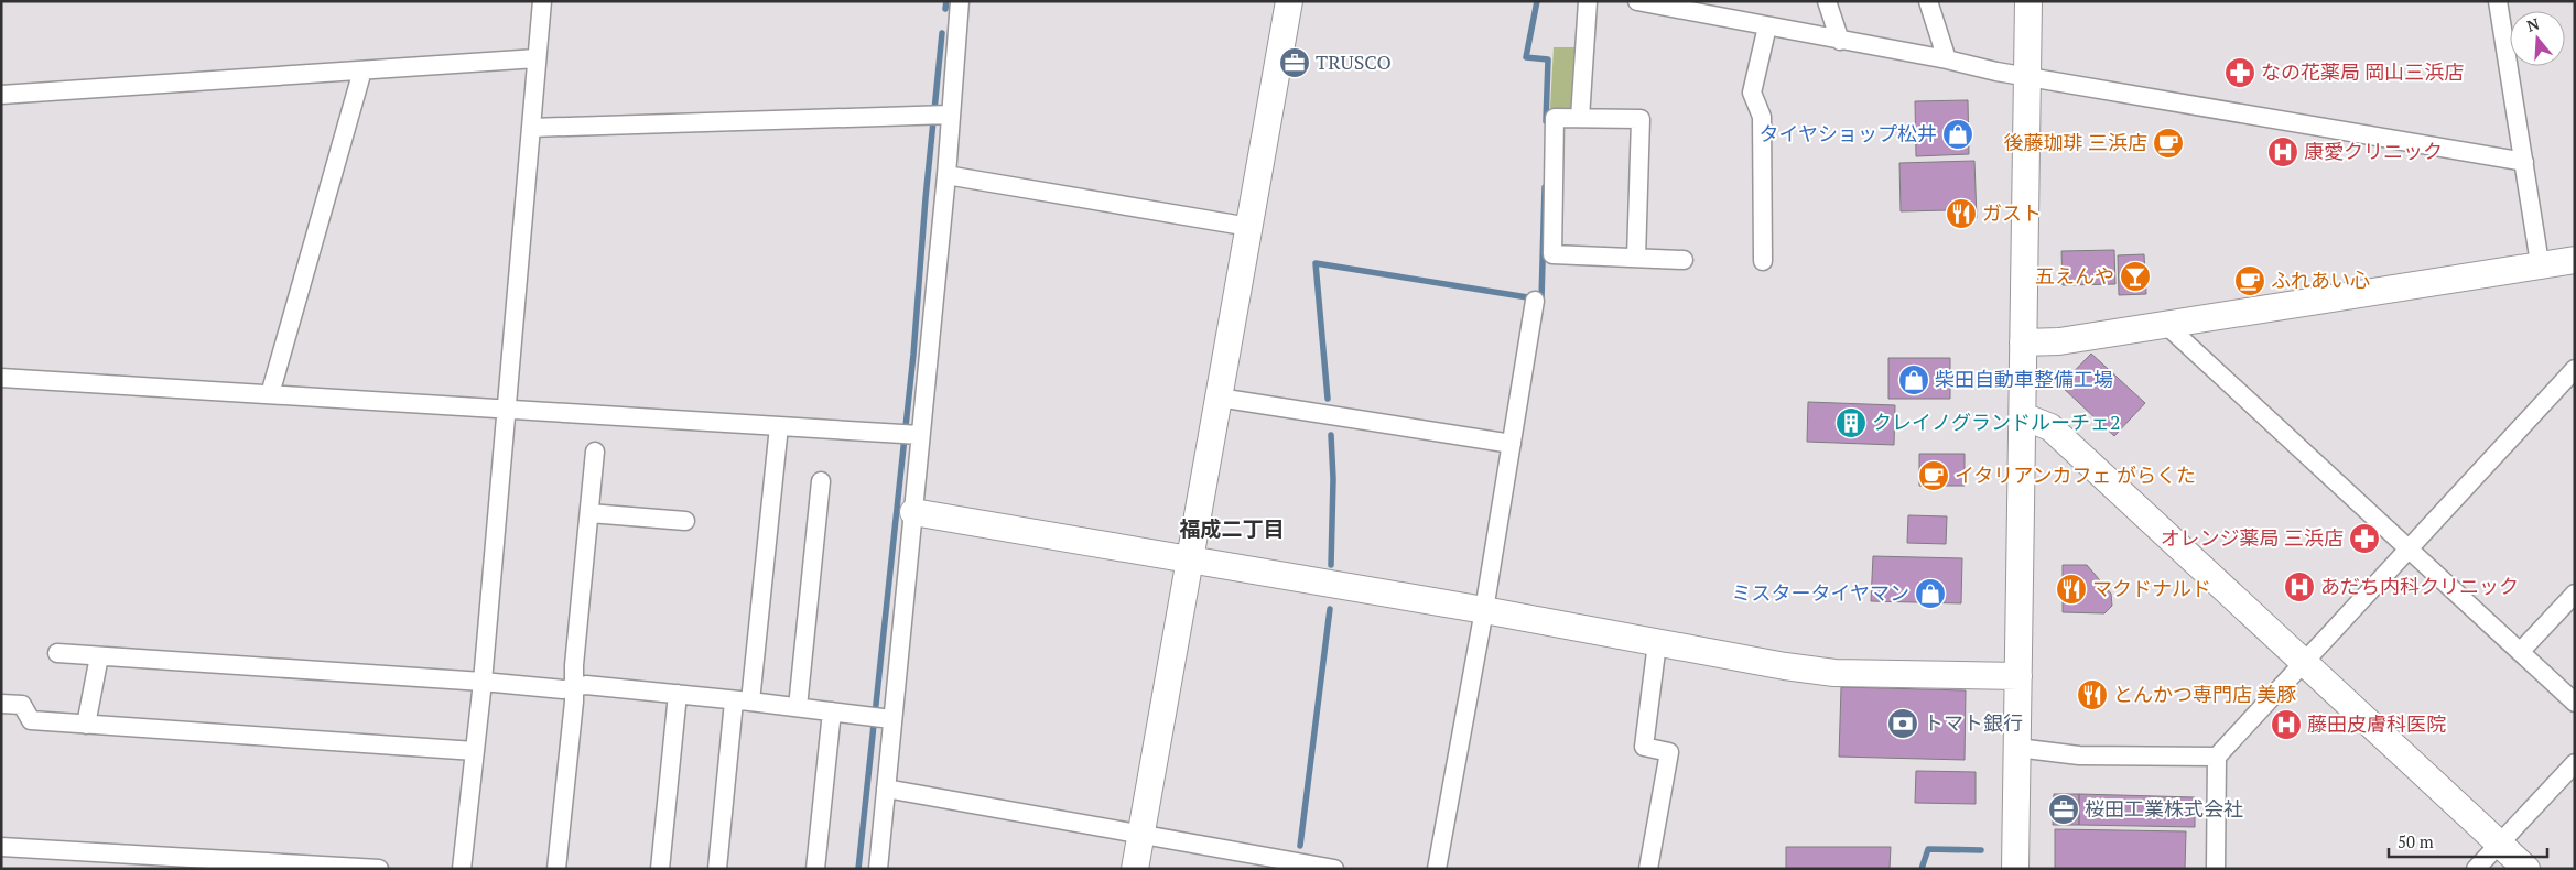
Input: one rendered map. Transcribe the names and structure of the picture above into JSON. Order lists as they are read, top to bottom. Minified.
{"districts":["福成二丁目"],"places":{"office":["TRUSCO","桜田工業株式会社"],"pharmacy":["なの花薬局 岡山三浜店","オレンジ薬局 三浜店"],"shop":["タイヤショップ松井","柴田自動車整備工場","ミスタータイヤマン"],"cafe":["後藤珈琲 三浜店","ふれあい心","イタリアンカフェ がらくた"],"hospital":["康愛クリニック","あだち内科クリニック","藤田皮膚科医院"],"restaurant":["ガスト","マクドナルド","とんかつ専門店 美豚"],"bar":["五えんや"],"building":["クレイノグランドルーチェ2"],"bank":["トマト銀行"]},"scale_bar":"50 m","north":"top"}
